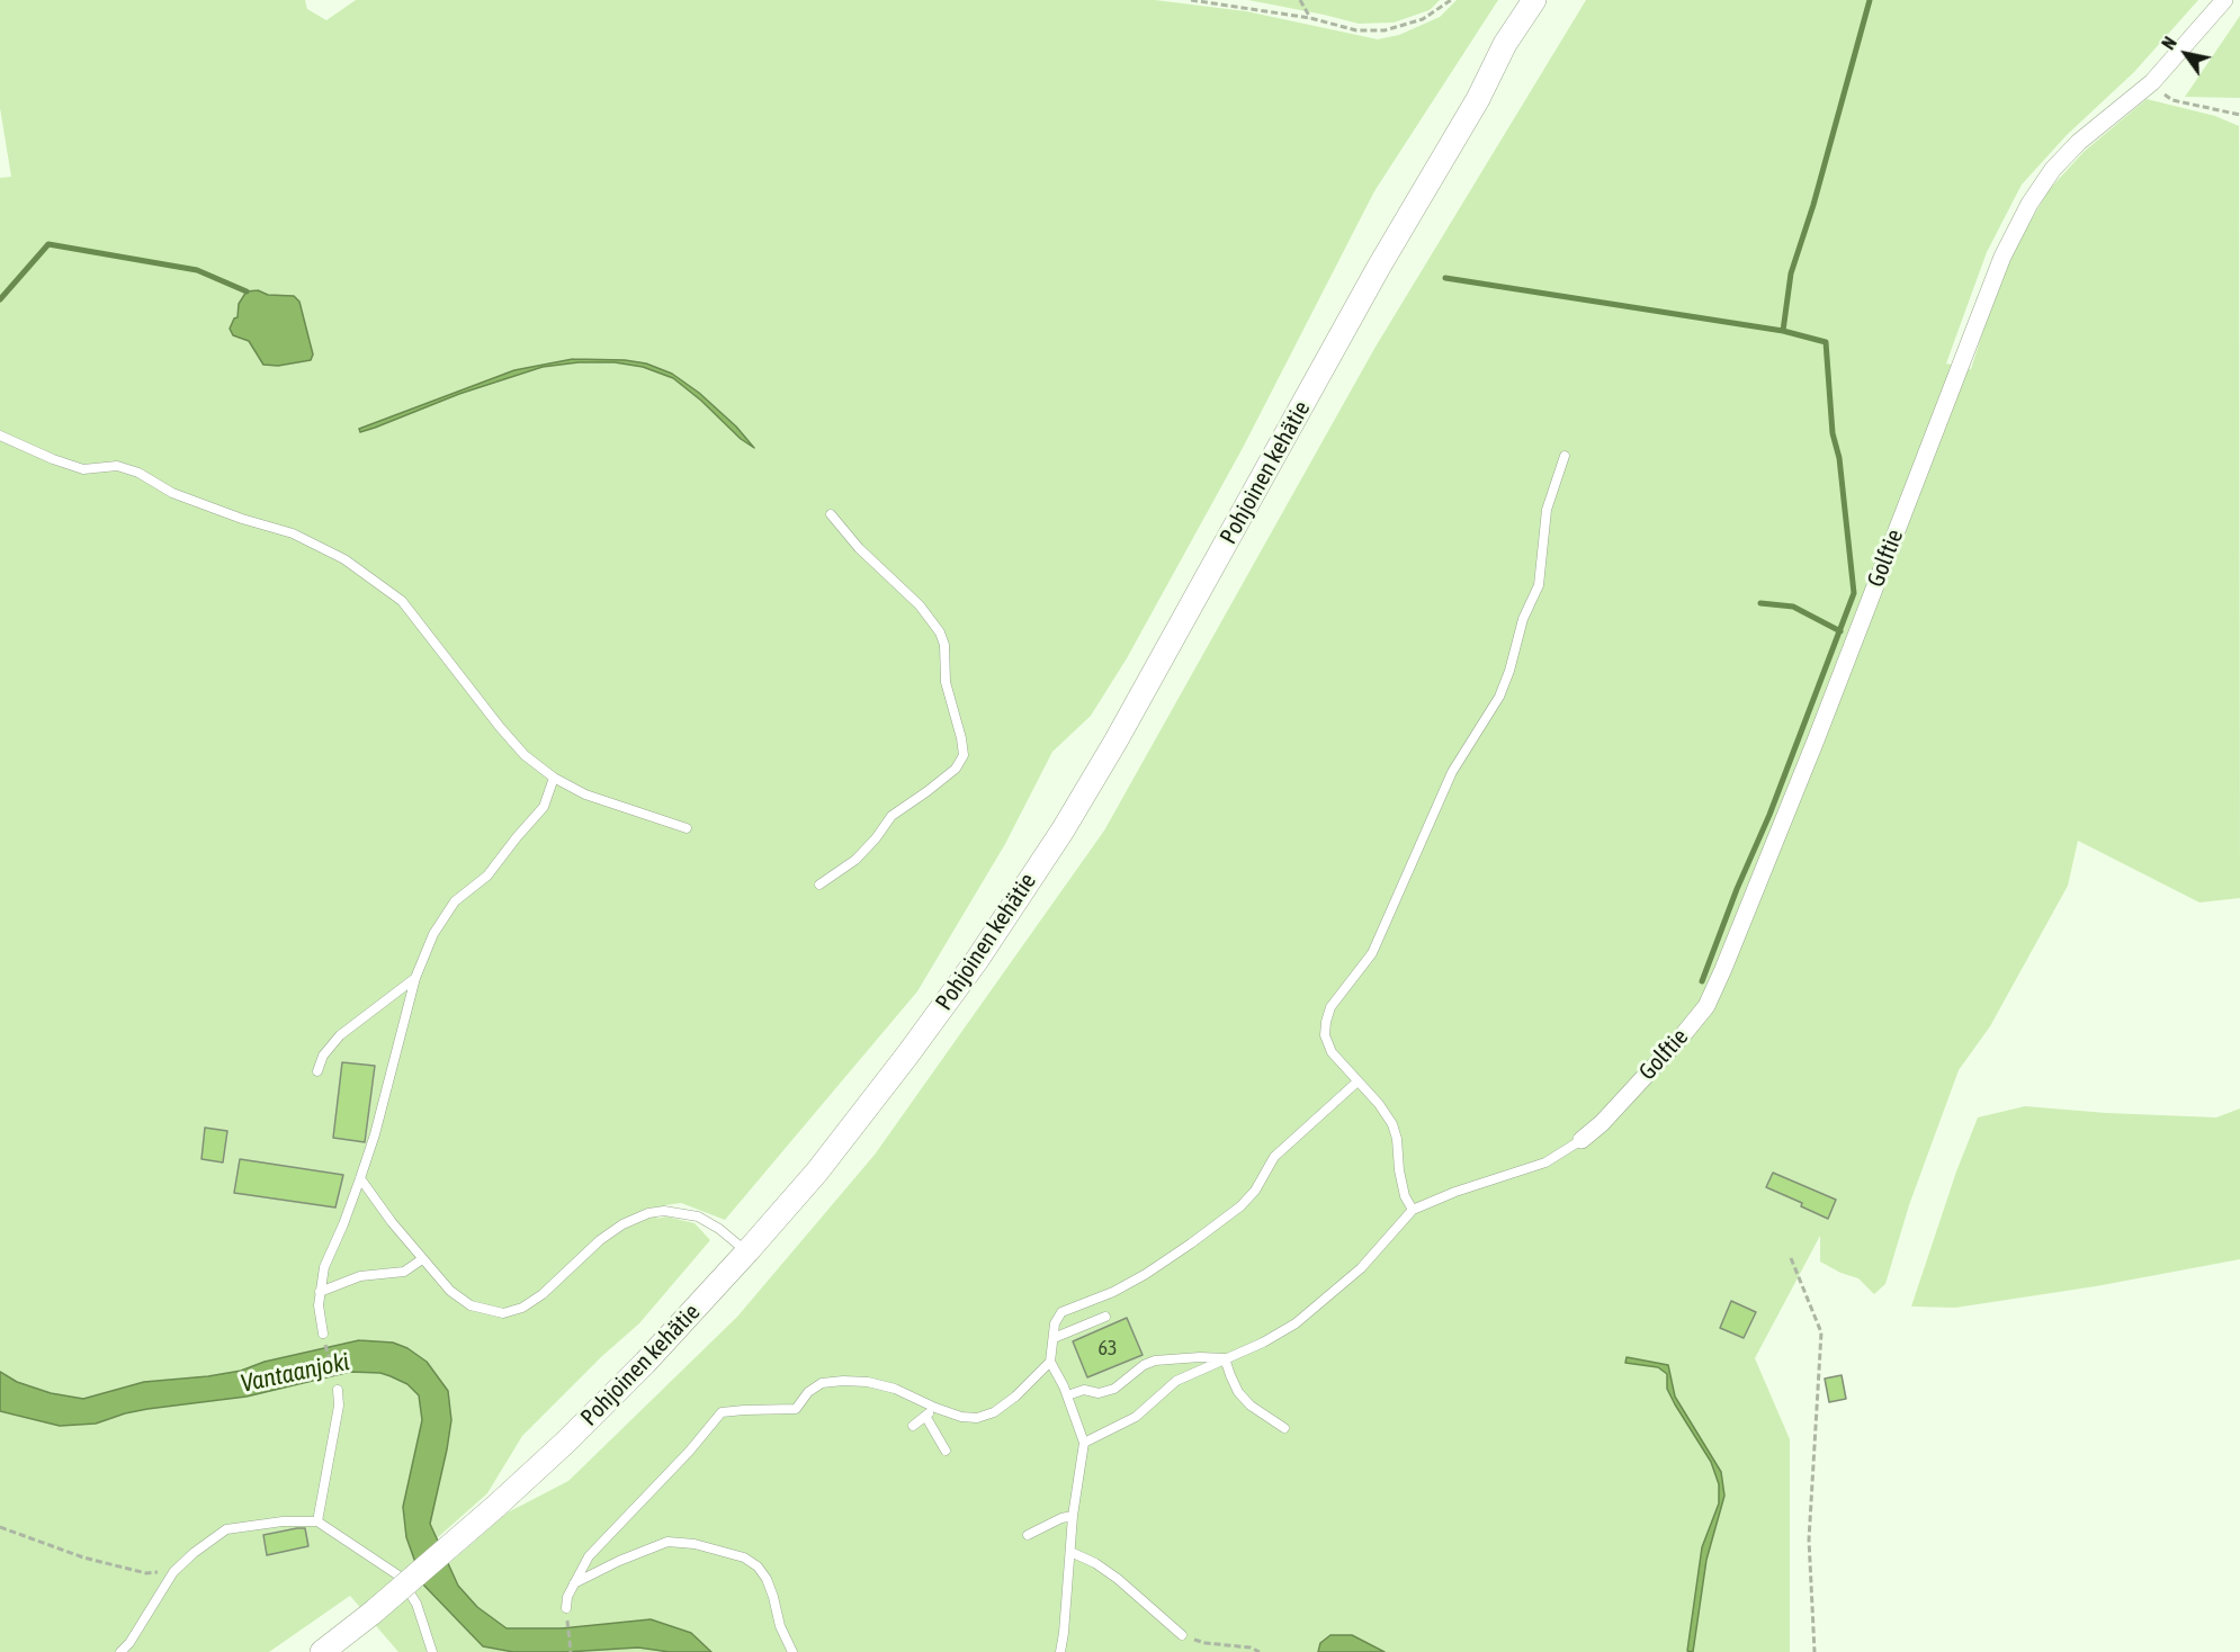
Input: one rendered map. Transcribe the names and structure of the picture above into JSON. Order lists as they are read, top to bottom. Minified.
{"streets":{"main road":["Pohjoinen kehätie"],"street":["Golftie"]},"water":["Vantaanjoki"],"house_numbers":["63"],"north":"top left"}
